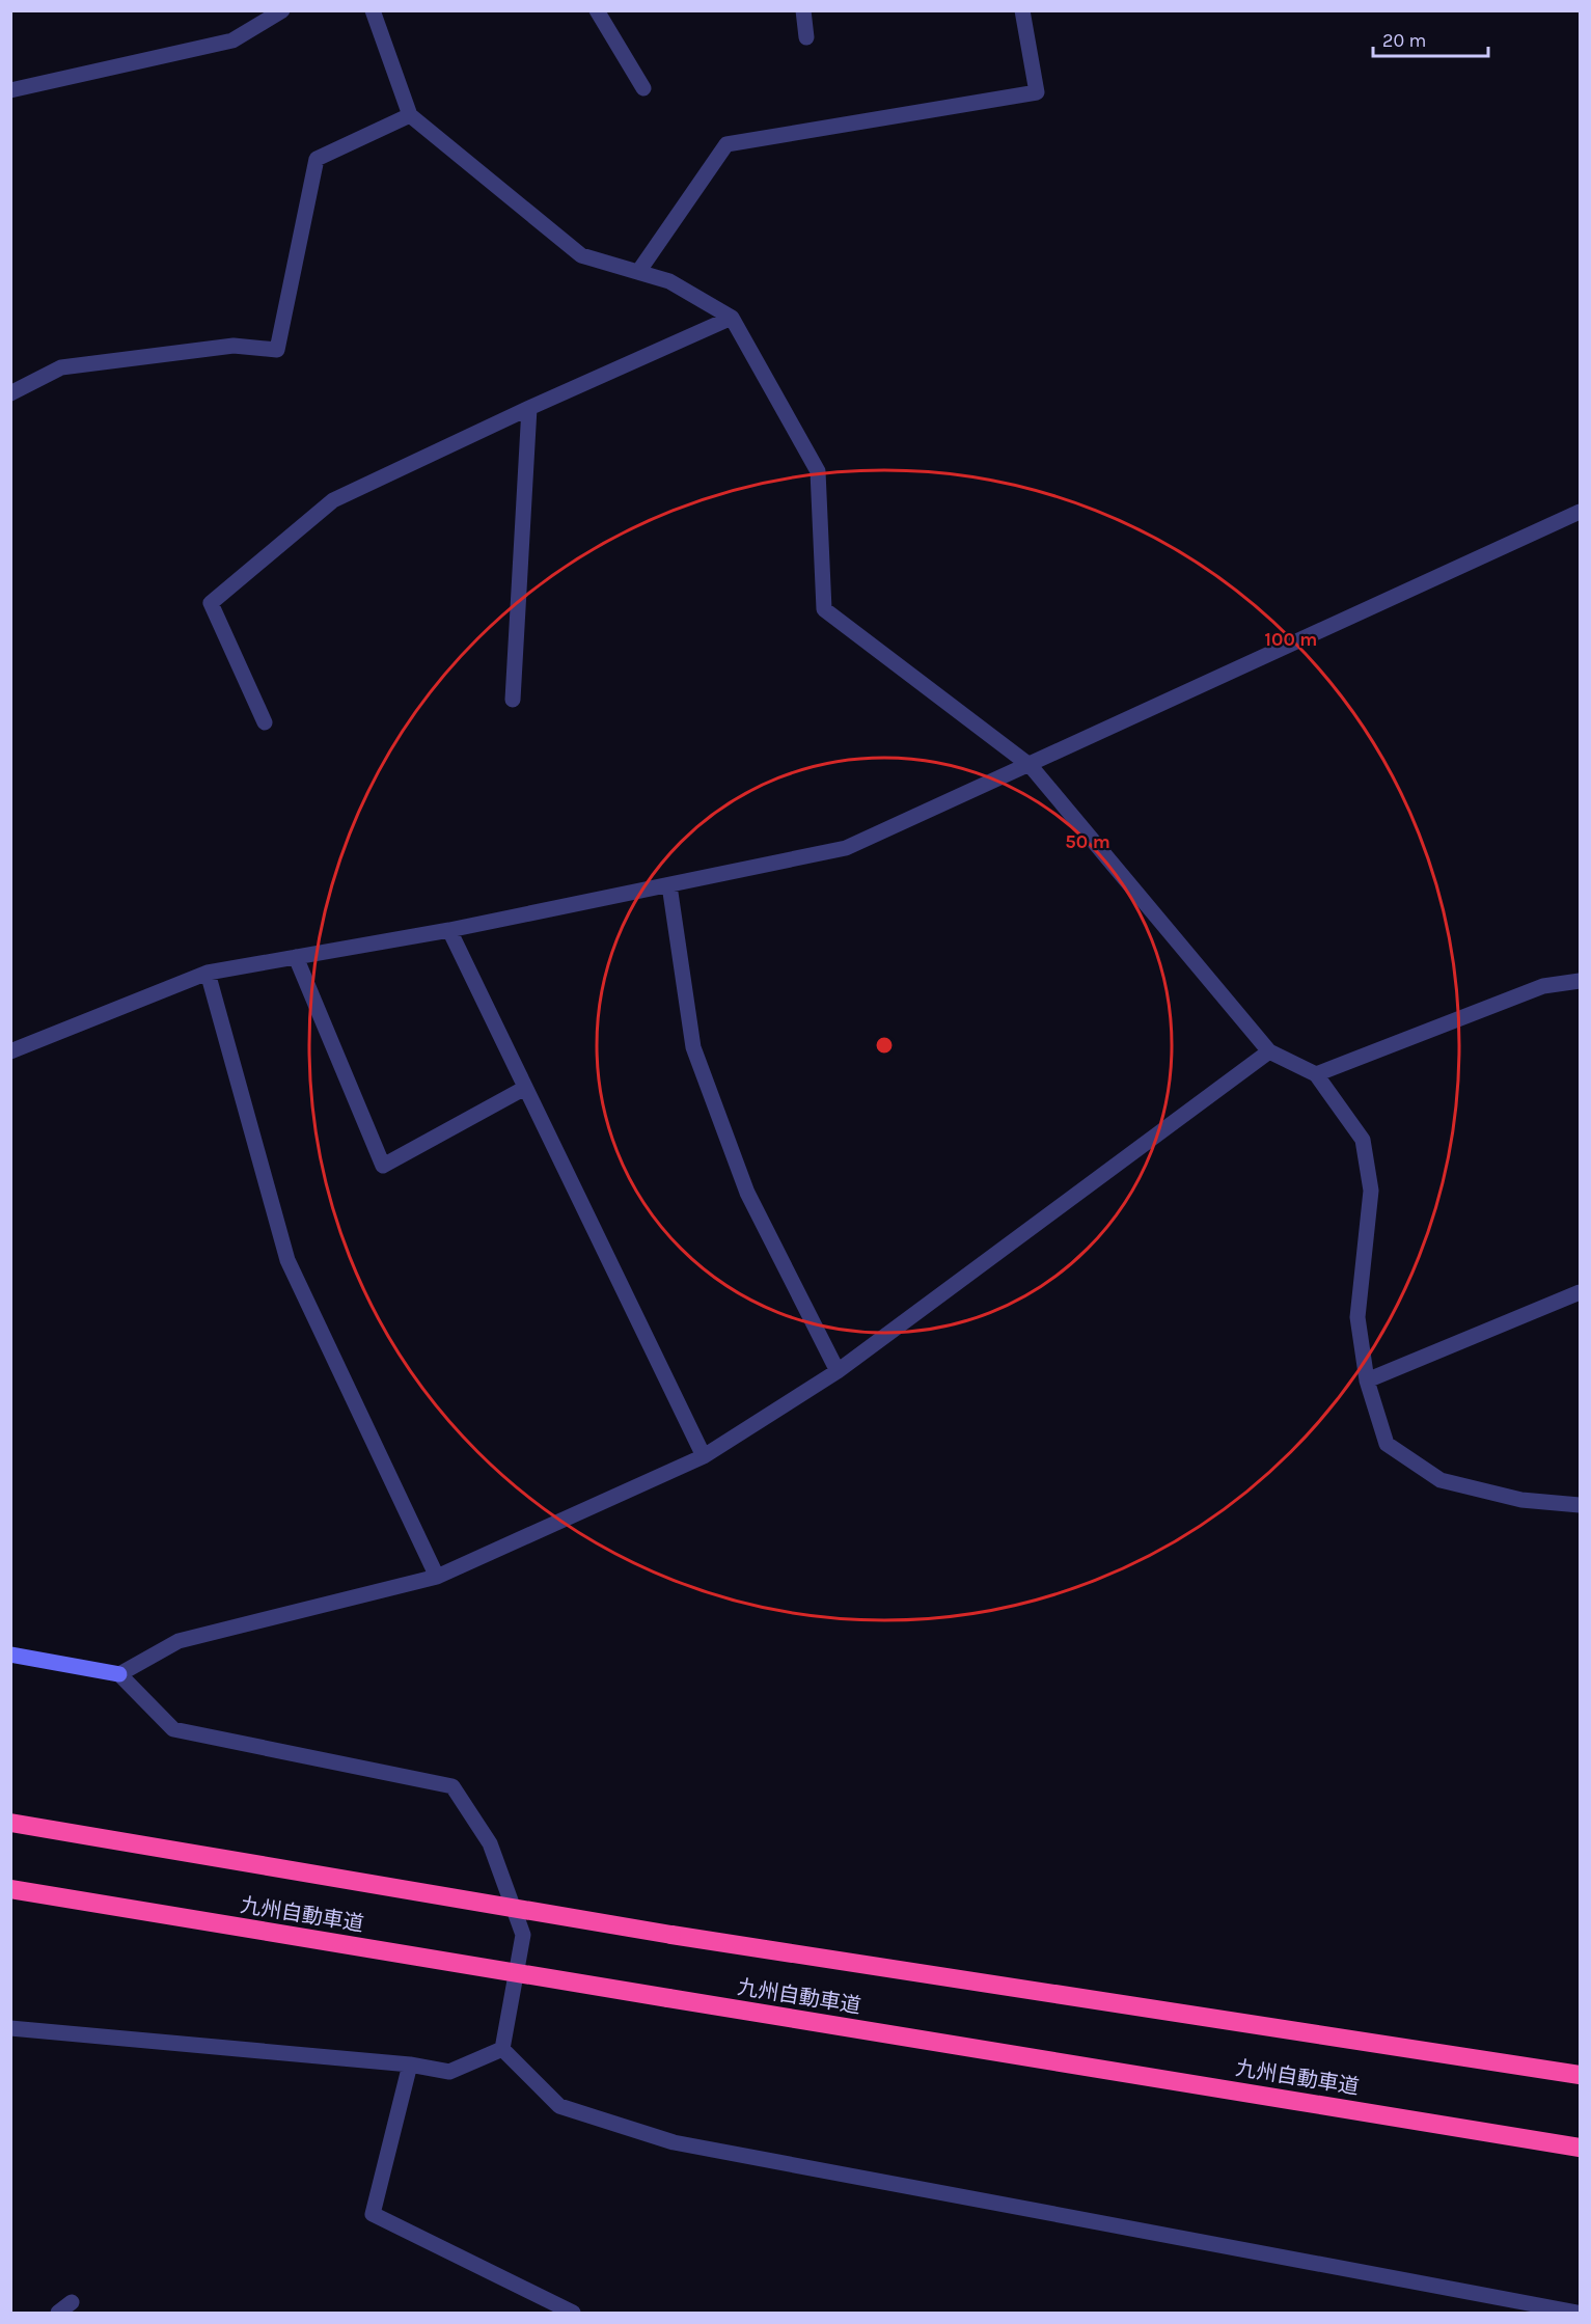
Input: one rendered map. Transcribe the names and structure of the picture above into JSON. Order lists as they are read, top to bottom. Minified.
{"streets":{"highway":["九州自動車道"]},"scale_bar":"20 m","rings":["100 m","50 m"]}
